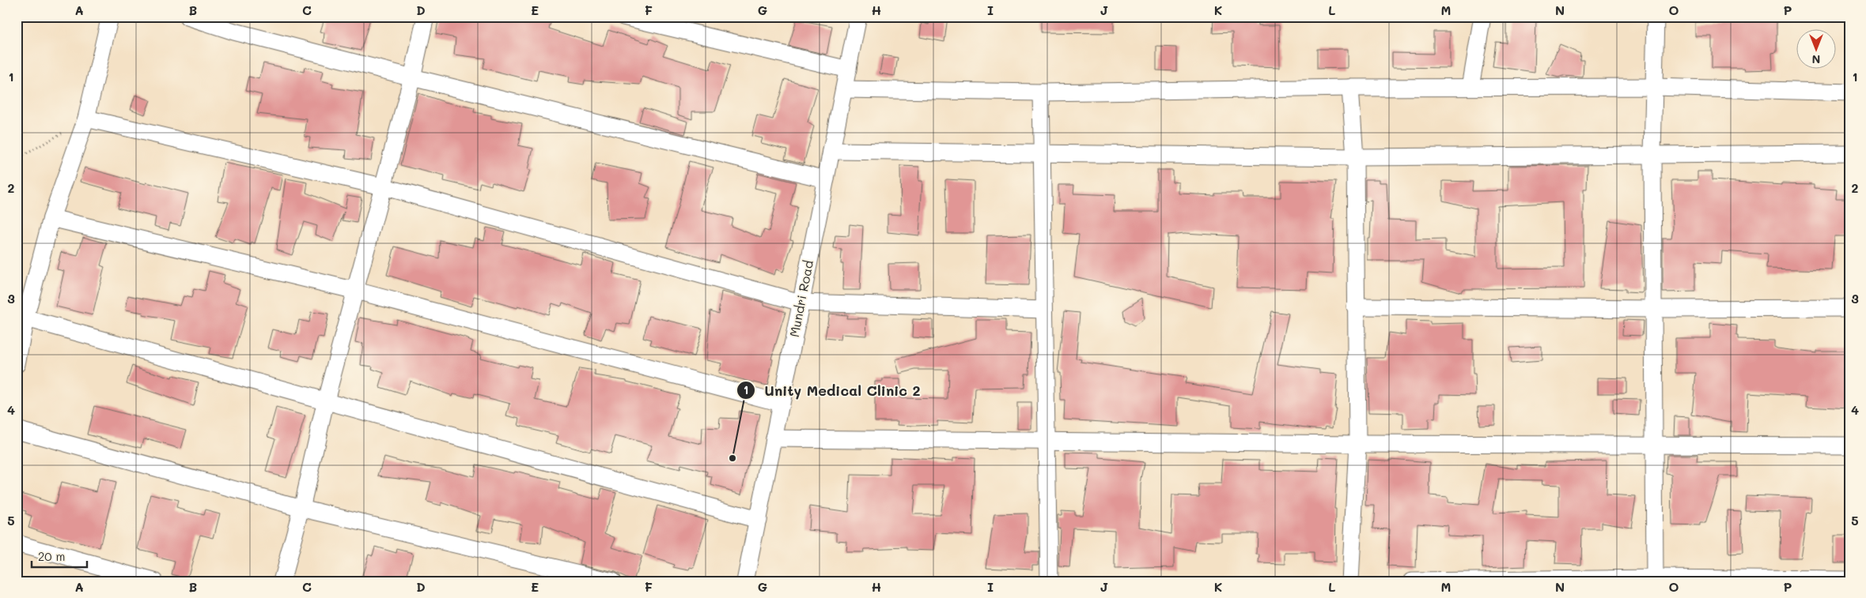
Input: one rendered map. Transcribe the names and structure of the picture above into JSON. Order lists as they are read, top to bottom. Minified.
{"streets":{"street":["Mundri Road"]},"places":["Unity Medical Clinic 2"],"scale_bar":"20 m","north":"bottom","grid":{"columns":["A","B","C","D","E","F","G","H","I","J","K","L","M","N","O","P"],"rows":["1","2","3","4","5"]}}
